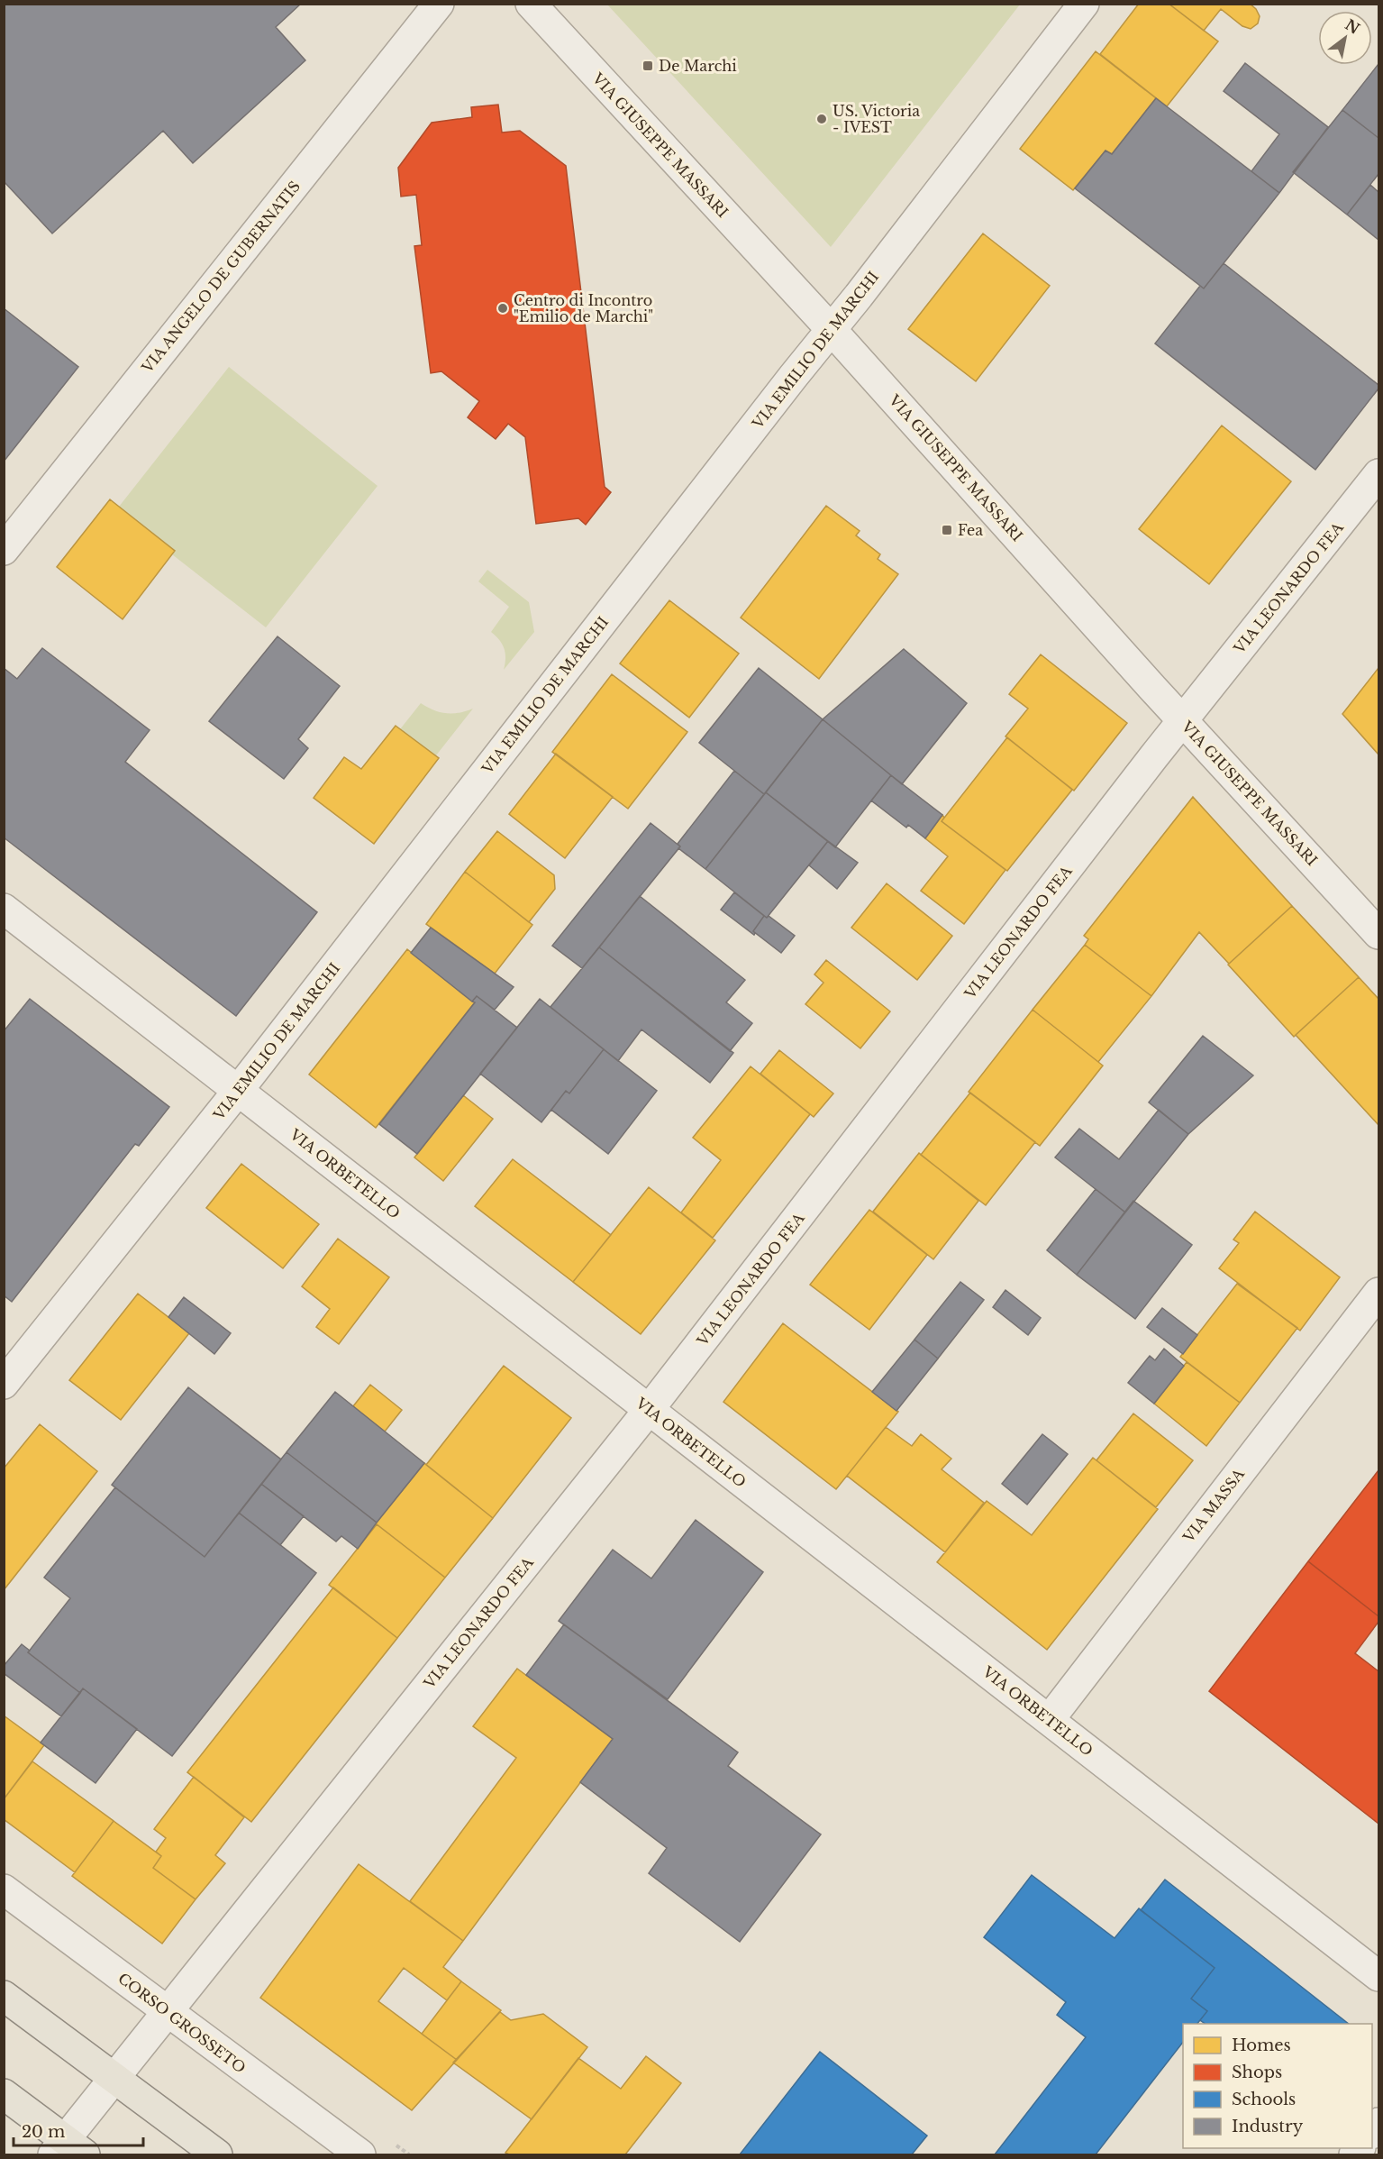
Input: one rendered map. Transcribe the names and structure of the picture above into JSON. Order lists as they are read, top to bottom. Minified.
{"streets":{"street":["VIA GIUSEPPE MASSARI","VIA ANGELO DE GUBERNATIS","VIA EMILIO DE MARCHI","VIA LEONARDO FEA","VIA ORBETELLO","VIA MASSA","CORSO GROSSETO"]},"crossings":[["VIA GIUSEPPE MASSARI","VIA EMILIO DE MARCHI"],["VIA GIUSEPPE MASSARI","VIA LEONARDO FEA"],["VIA EMILIO DE MARCHI","VIA ORBETELLO"],["VIA LEONARDO FEA","VIA ORBETELLO"],["VIA LEONARDO FEA","CORSO GROSSETO"],["VIA ORBETELLO","VIA MASSA"]],"places":{"transit":["De Marchi","Fea"],"other":["US. Victoria - IVEST","Centro di Incontro \"Emilio de Marchi\""]},"legend":["Homes","Shops","Schools","Industry"],"scale_bar":"20 m","north":"top right"}
